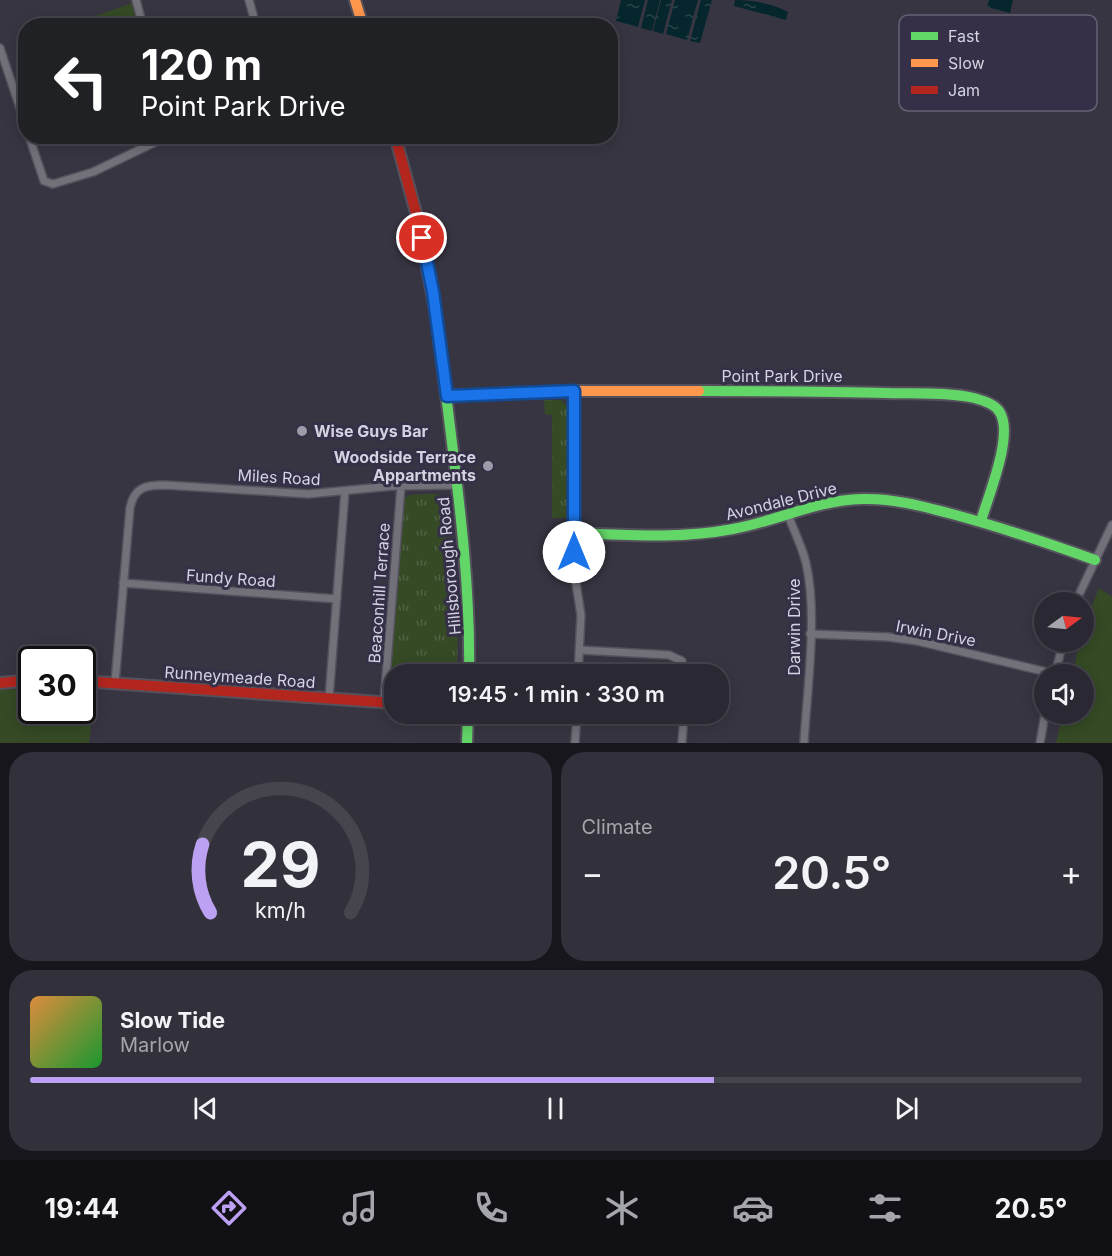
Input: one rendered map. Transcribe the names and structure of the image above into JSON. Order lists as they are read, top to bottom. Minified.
{"streets":{"street":["Point Park Drive","Miles Road","Avondale Drive","Hillsborough Road","Fundy Road","Beaconhill Terrace","Darwin Drive","Irwin Drive","Runneymeade Road"]},"crossings":[["Point Park Drive","Avondale Drive"],["Point Park Drive","Hillsborough Road"],["Miles Road","Hillsborough Road"],["Miles Road","Fundy Road"],["Miles Road","Beaconhill Terrace"],["Avondale Drive","Darwin Drive"],["Darwin Drive","Irwin Drive"]],"places":["Wise Guys Bar","Woodside Terrace Appartments"],"legend":["Fast","Slow","Jam"],"north":"right","page":{"turn":["120 m","Point Park Drive"],"limit":"30","trip":"19:45 · 1 min · 330 m","tile":"Climate","heat":["−","20.5°","+"],"song":["Slow Tide","Marlow"],"tabs":["19:44","20.5°"],"gauge":["29","km/h"]}}
